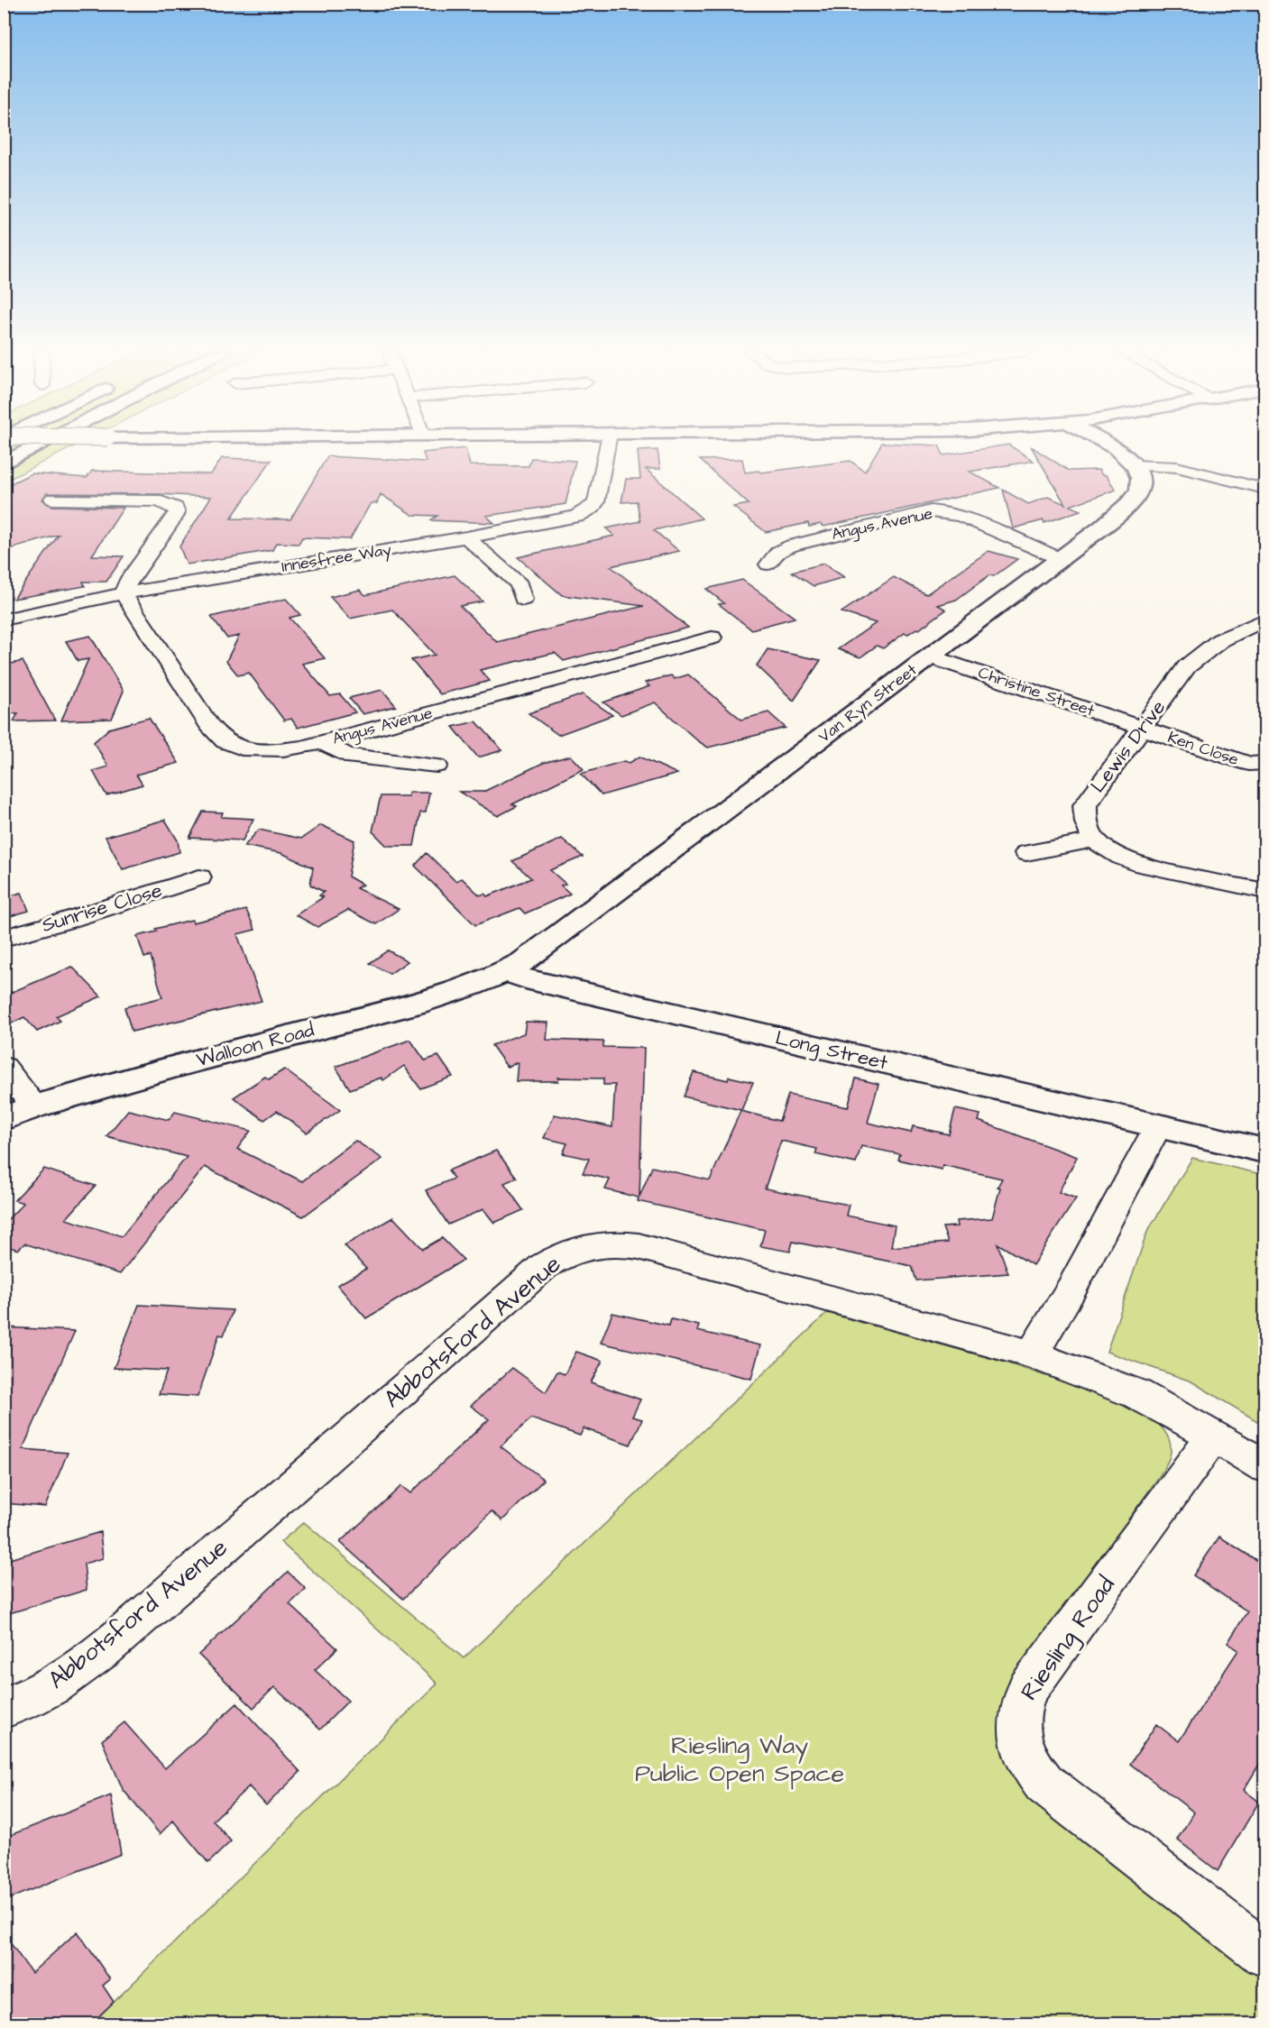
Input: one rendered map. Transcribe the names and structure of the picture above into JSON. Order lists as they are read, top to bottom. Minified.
{"streets":{"main road":["Van Ryn Street","Walloon Road","Long Street"],"street":["Angus Avenue","Innesfree Way","Christine Street","Lewis Drive","Ken Close","Sunrise Close","Abbotsford Avenue","Riesling Road"]},"crossings":[["Angus Avenue","Innesfree Way"],["Angus Avenue","Van Ryn Street"],["Christine Street","Van Ryn Street"],["Christine Street","Lewis Drive"],["Christine Street","Ken Close"],["Van Ryn Street","Walloon Road"],["Van Ryn Street","Long Street"],["Lewis Drive","Ken Close"],["Walloon Road","Long Street"],["Abbotsford Avenue","Riesling Road"]],"parks":["Riesling Way Public Open Space"]}
